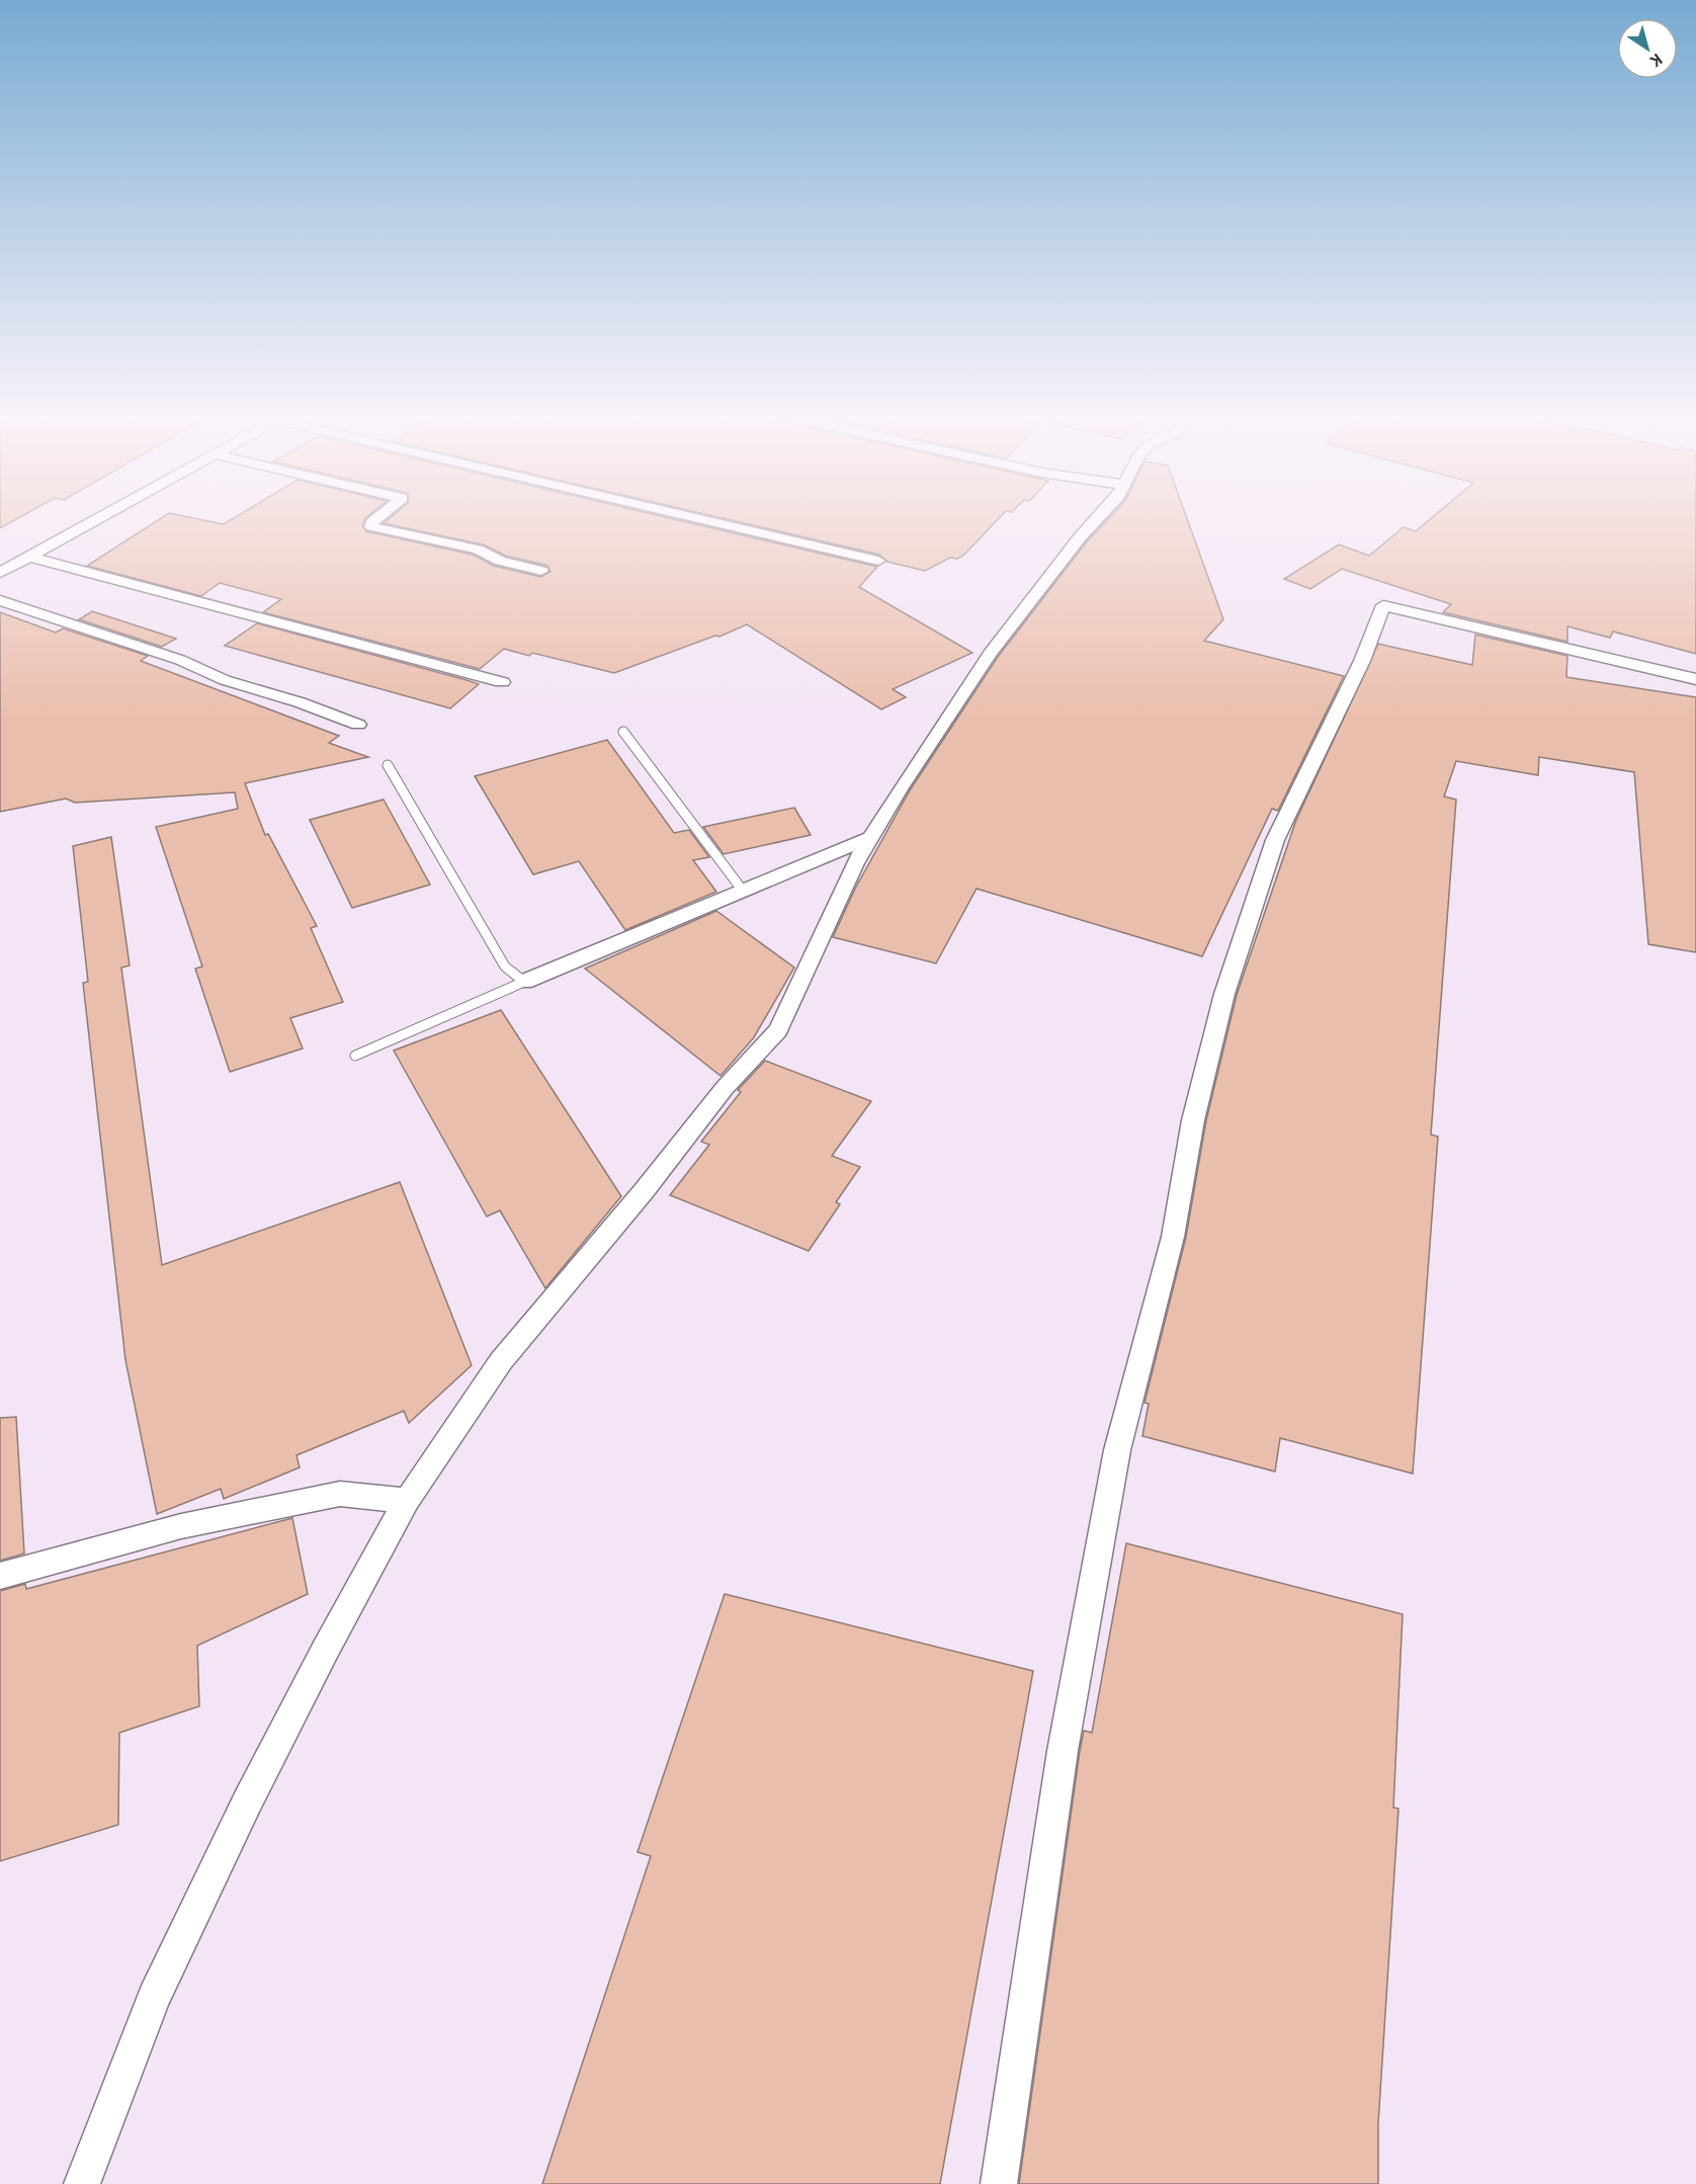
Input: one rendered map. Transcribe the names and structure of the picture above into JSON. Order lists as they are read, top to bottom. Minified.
{"north":"bottom right"}
